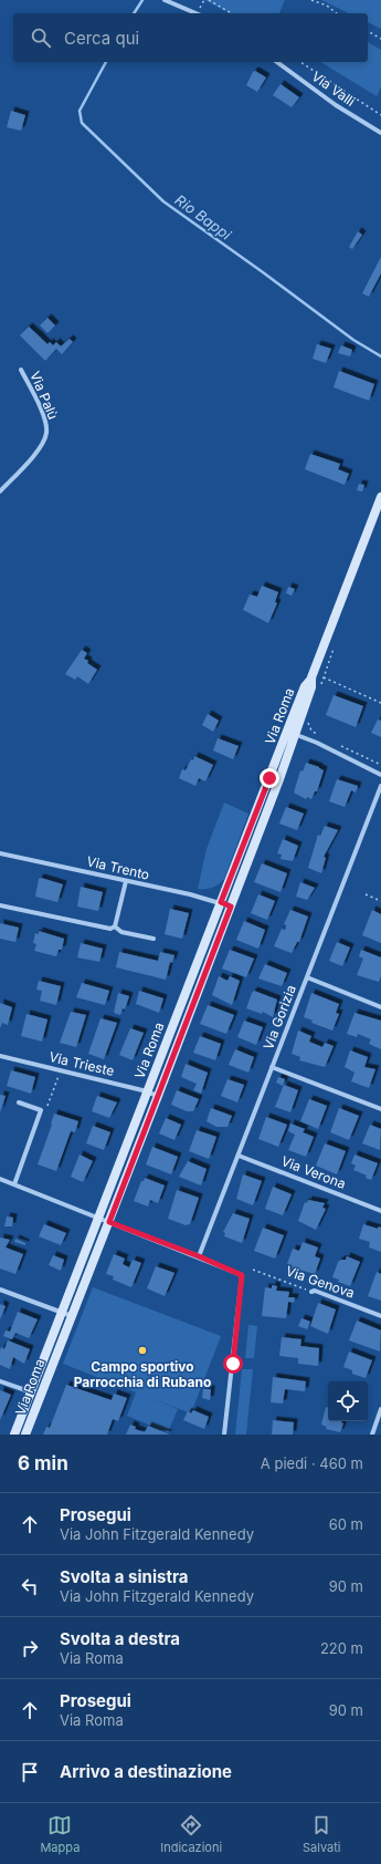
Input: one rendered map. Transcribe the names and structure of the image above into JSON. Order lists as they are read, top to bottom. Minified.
{"streets":{"street":["Via Valli","Via Palù","Via Roma","Via Trento","Via Gorizia","Via Trieste","Via Verona","Via Genova"]},"crossings":[["Via Roma","Via Trento"],["Via Roma","Via Trieste"],["Via Gorizia","Via Verona"]],"water":["Rio Bappi"],"places":["Campo sportivo Parrocchia di Rubano"],"page":{"search":"Cerca qui","heading":["6 min","A piedi · 460 m"],"list":[["Prosegui","Via John Fitzgerald Kennedy","60 m"],["Svolta a sinistra","Via John Fitzgerald Kennedy","90 m"],["Svolta a destra","Via Roma","220 m"],["Prosegui","Via Roma","90 m"],"Arrivo a destinazione"],"nav":["Mappa","Indicazioni","Salvati"]}}
